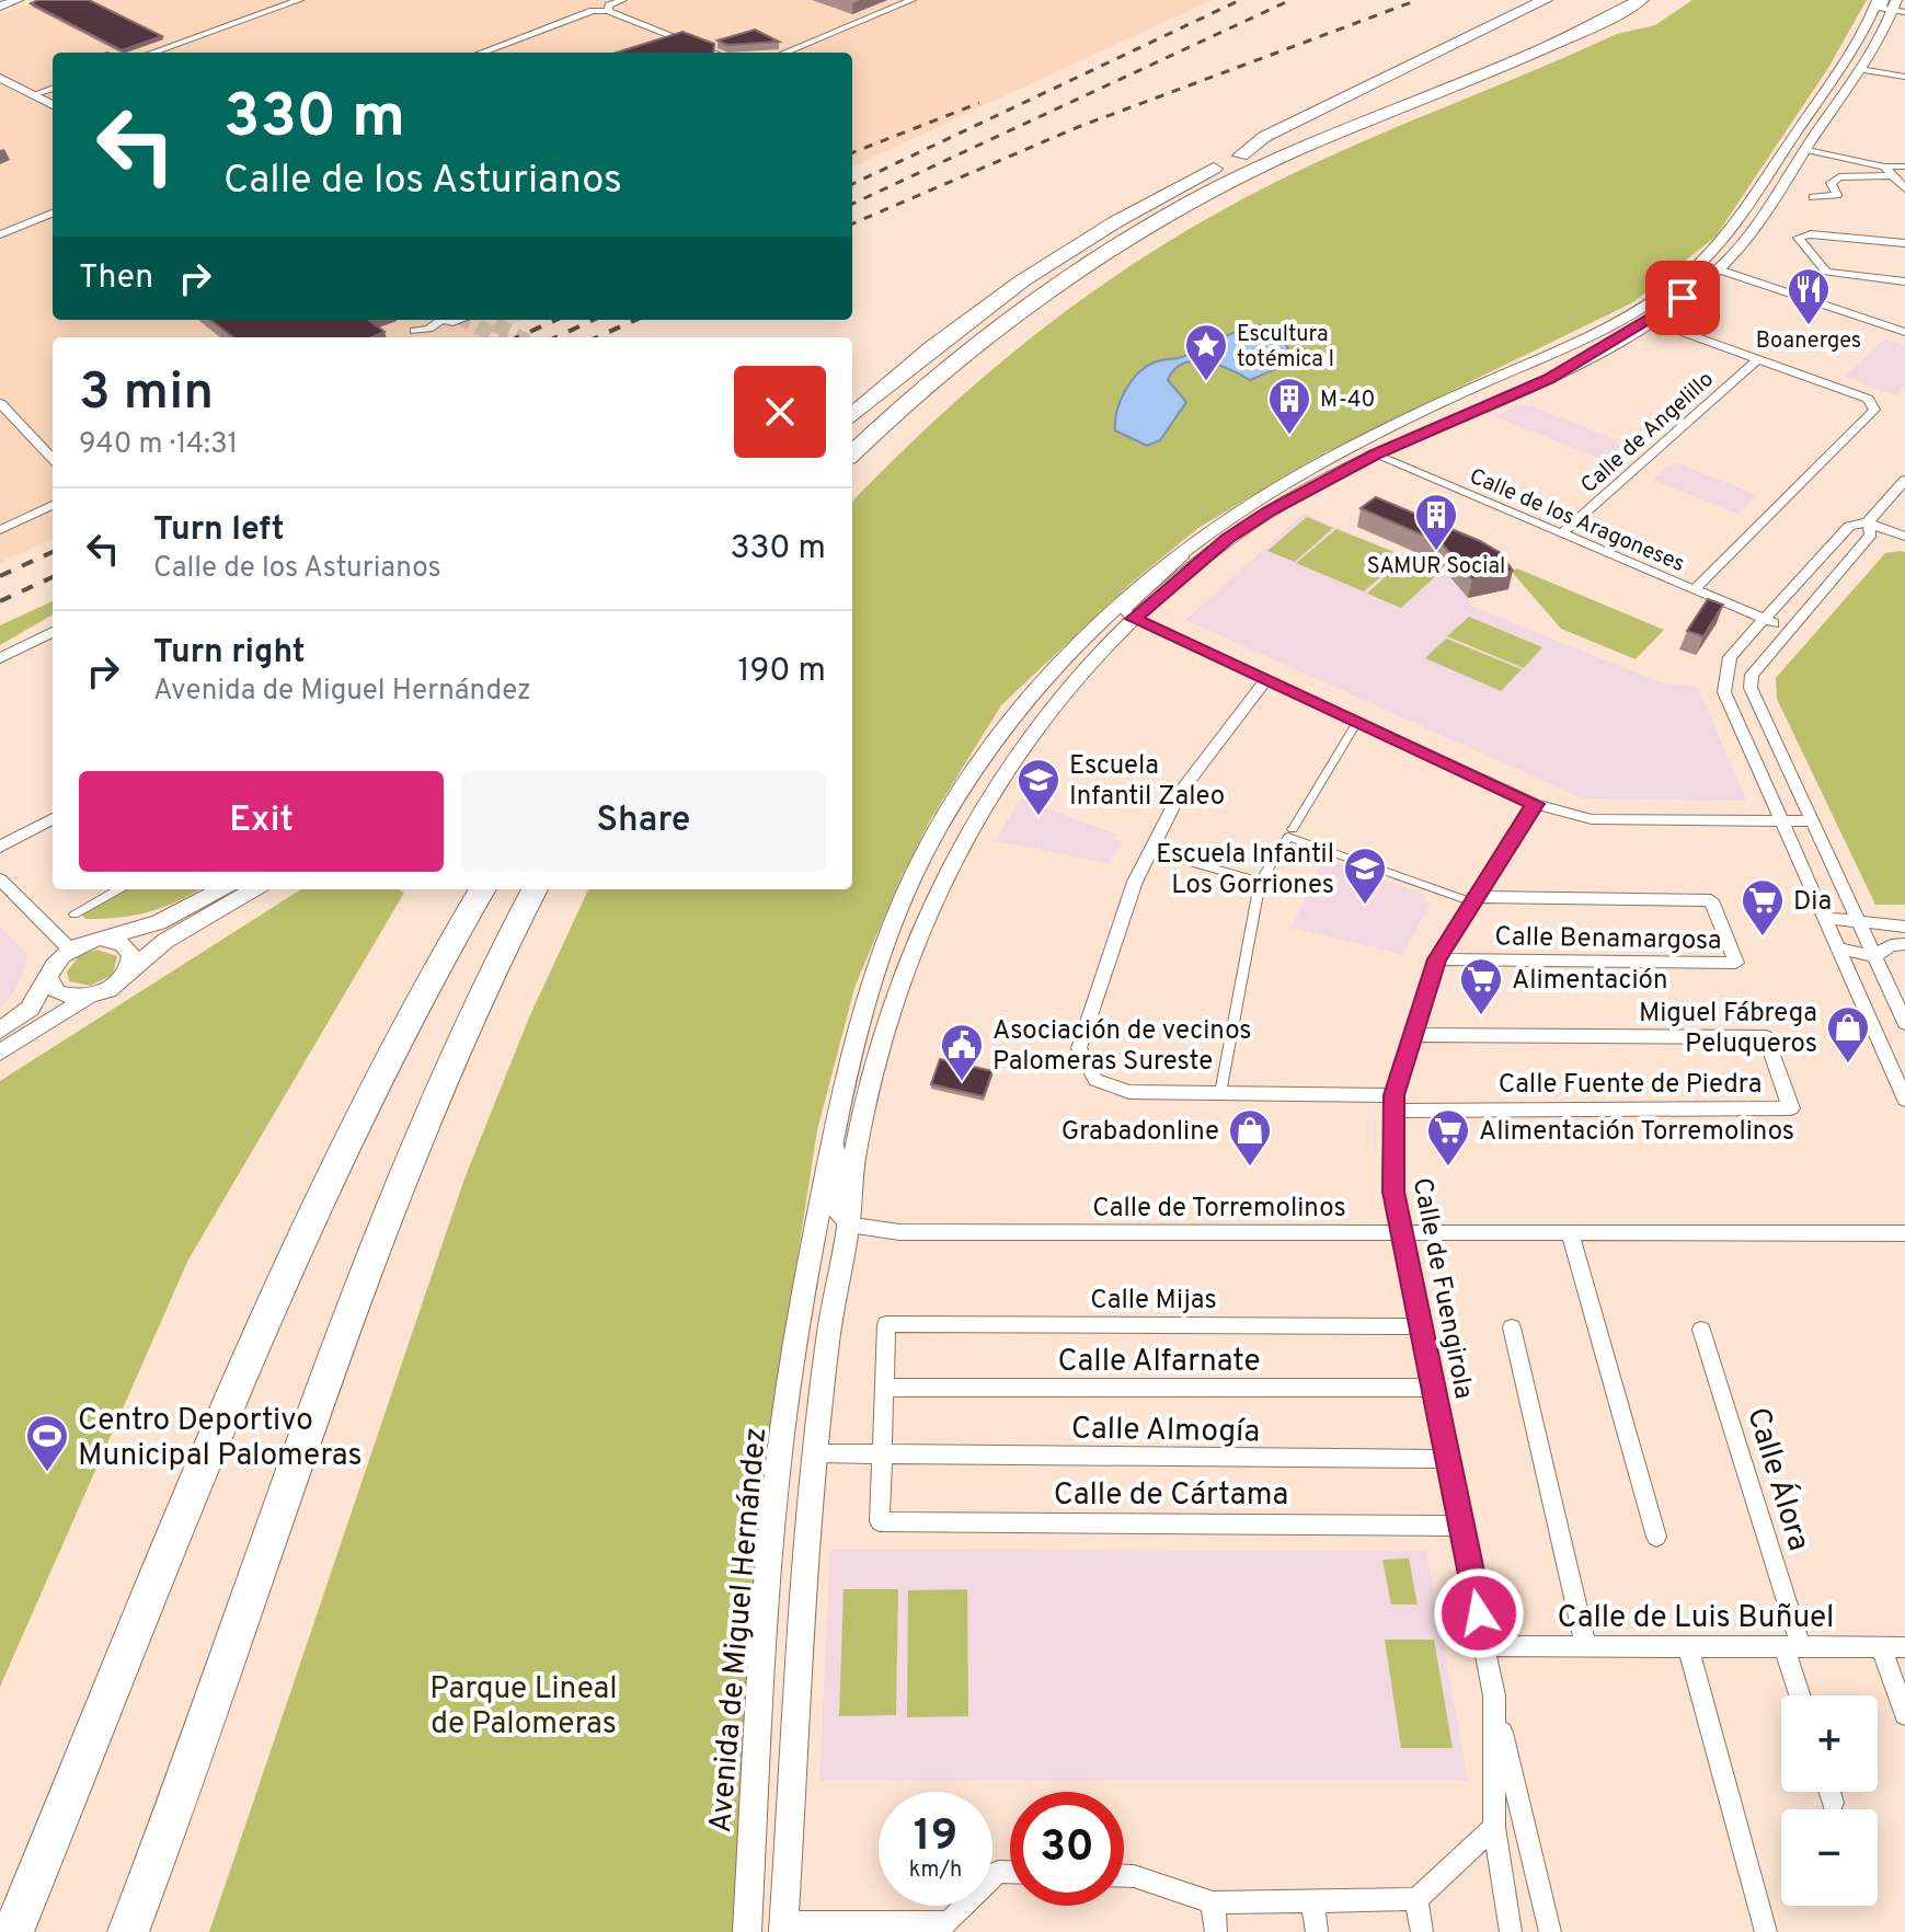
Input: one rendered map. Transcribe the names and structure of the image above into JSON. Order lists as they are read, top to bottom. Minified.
{"streets":{"street":["Calle de Angelillo","Calle de los Aragoneses","Calle Benamargosa","Calle Fuente de Piedra","Calle de Torremolinos","Calle de Fuengirola","Calle Mijas","Calle Alfarnate","Calle Almogía","Calle Álora","Calle de Cártama","Calle de Luis Buñuel","Avenida de Miguel Hernández"]},"crossings":[["Calle de Angelillo","Calle de los Aragoneses"],["Calle de los Aragoneses","Avenida de Miguel Hernández"],["Calle Benamargosa","Calle de Fuengirola"],["Calle Fuente de Piedra","Calle de Fuengirola"],["Calle de Torremolinos","Calle de Fuengirola"],["Calle de Torremolinos","Avenida de Miguel Hernández"],["Calle de Fuengirola","Calle Mijas"],["Calle de Fuengirola","Calle Alfarnate"],["Calle de Fuengirola","Calle Almogía"],["Calle de Fuengirola","Calle de Cártama"],["Calle de Fuengirola","Calle de Luis Buñuel"],["Calle Mijas","Calle Alfarnate"],["Calle Almogía","Calle de Cártama"],["Calle Almogía","Avenida de Miguel Hernández"],["Calle Álora","Calle de Luis Buñuel"]],"parks":["Parque Lineal de Palomeras"],"places":{"restaurant":["Boanerges"],"place":["Escultura totémica I"],"building":["M-40","SAMUR Social"],"school or university":["Escuela Infantil Zaleo","Escuela Infantil Los Gorriones"],"supermarket":["Dia","Alimentación","Alimentación Torremolinos"],"shop":["Miguel Fábrega Peluqueros","Grabadonline"],"public building":["Asociación de vecinos Palomeras Sureste"],"sports":["Centro Deportivo Municipal Palomeras"]},"page":{"turn":["330 m","Calle de los Asturianos"],"then":"Then","heading":["3 min","940 m · 14:31"],"list":[{"name":"Turn left","note":"Calle de los Asturianos","value":"330 m"},{"name":"Turn right","note":"Avenida de Miguel Hernández","value":"190 m"}],"buttons":["Exit","Share"],"map_buttons":["+","−"],"speed":"19 km/h","limit":"30"}}
